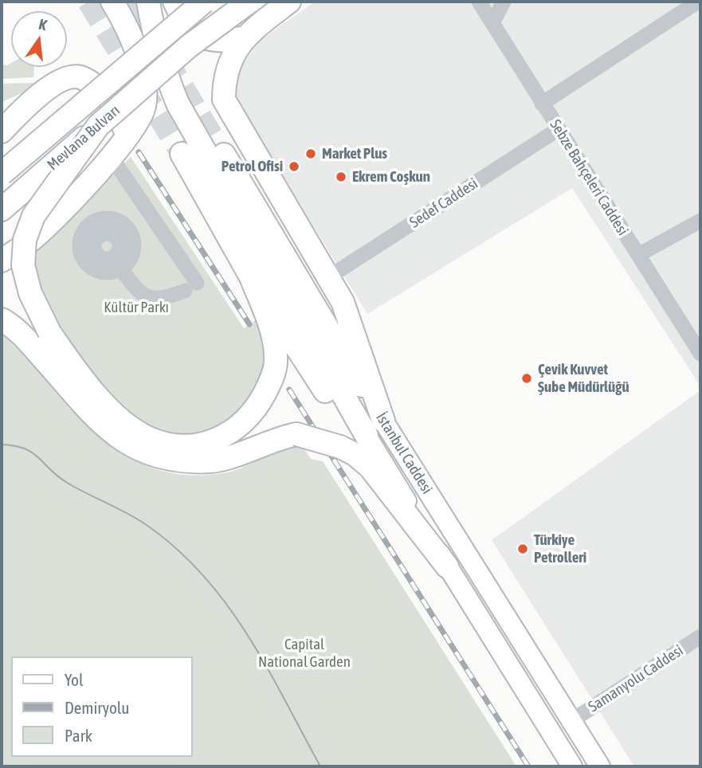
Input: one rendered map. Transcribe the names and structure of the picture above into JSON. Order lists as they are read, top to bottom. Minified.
{"streets":{"highway":["Mevlana Bulvarı","İstanbul Caddesi"],"street":["Sebze Bahçeleri Caddesi","Sedef Caddesi","Samanyolu Caddesi"]},"crossings":[["Sebze Bahçeleri Caddesi","Sedef Caddesi"],["İstanbul Caddesi","Samanyolu Caddesi"]],"parks":["Kültür Parkı","Capital National Garden"],"places":["Market Plus","Petrol Ofisi","Ekrem Coşkun","Çevik Kuvvet Şube Müdürlüğü","Türkiye Petrolleri"],"legend":["Yol","Demiryolu","Park"],"north":"top"}
